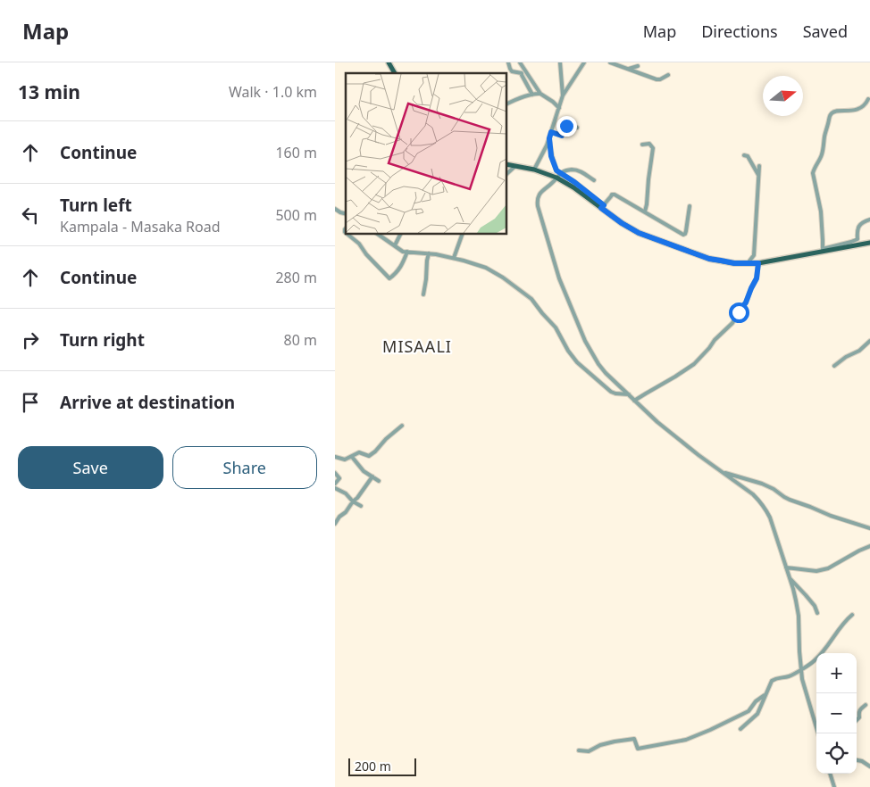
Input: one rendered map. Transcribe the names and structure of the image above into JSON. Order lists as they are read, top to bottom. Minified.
{"districts":["MISAALI"],"scale_bar":"200 m","north":"right","page":{"header":"Map","nav":["Map","Directions","Saved"],"heading":["13 min","Walk · 1.0 km"],"list":[["Continue","160 m"],["Turn left","Kampala - Masaka Road","500 m"],["Continue","280 m"],["Turn right","80 m"],"Arrive at destination"],"buttons":["Save","Share"],"map_buttons":["+","−"],"scale":"200 m"}}
